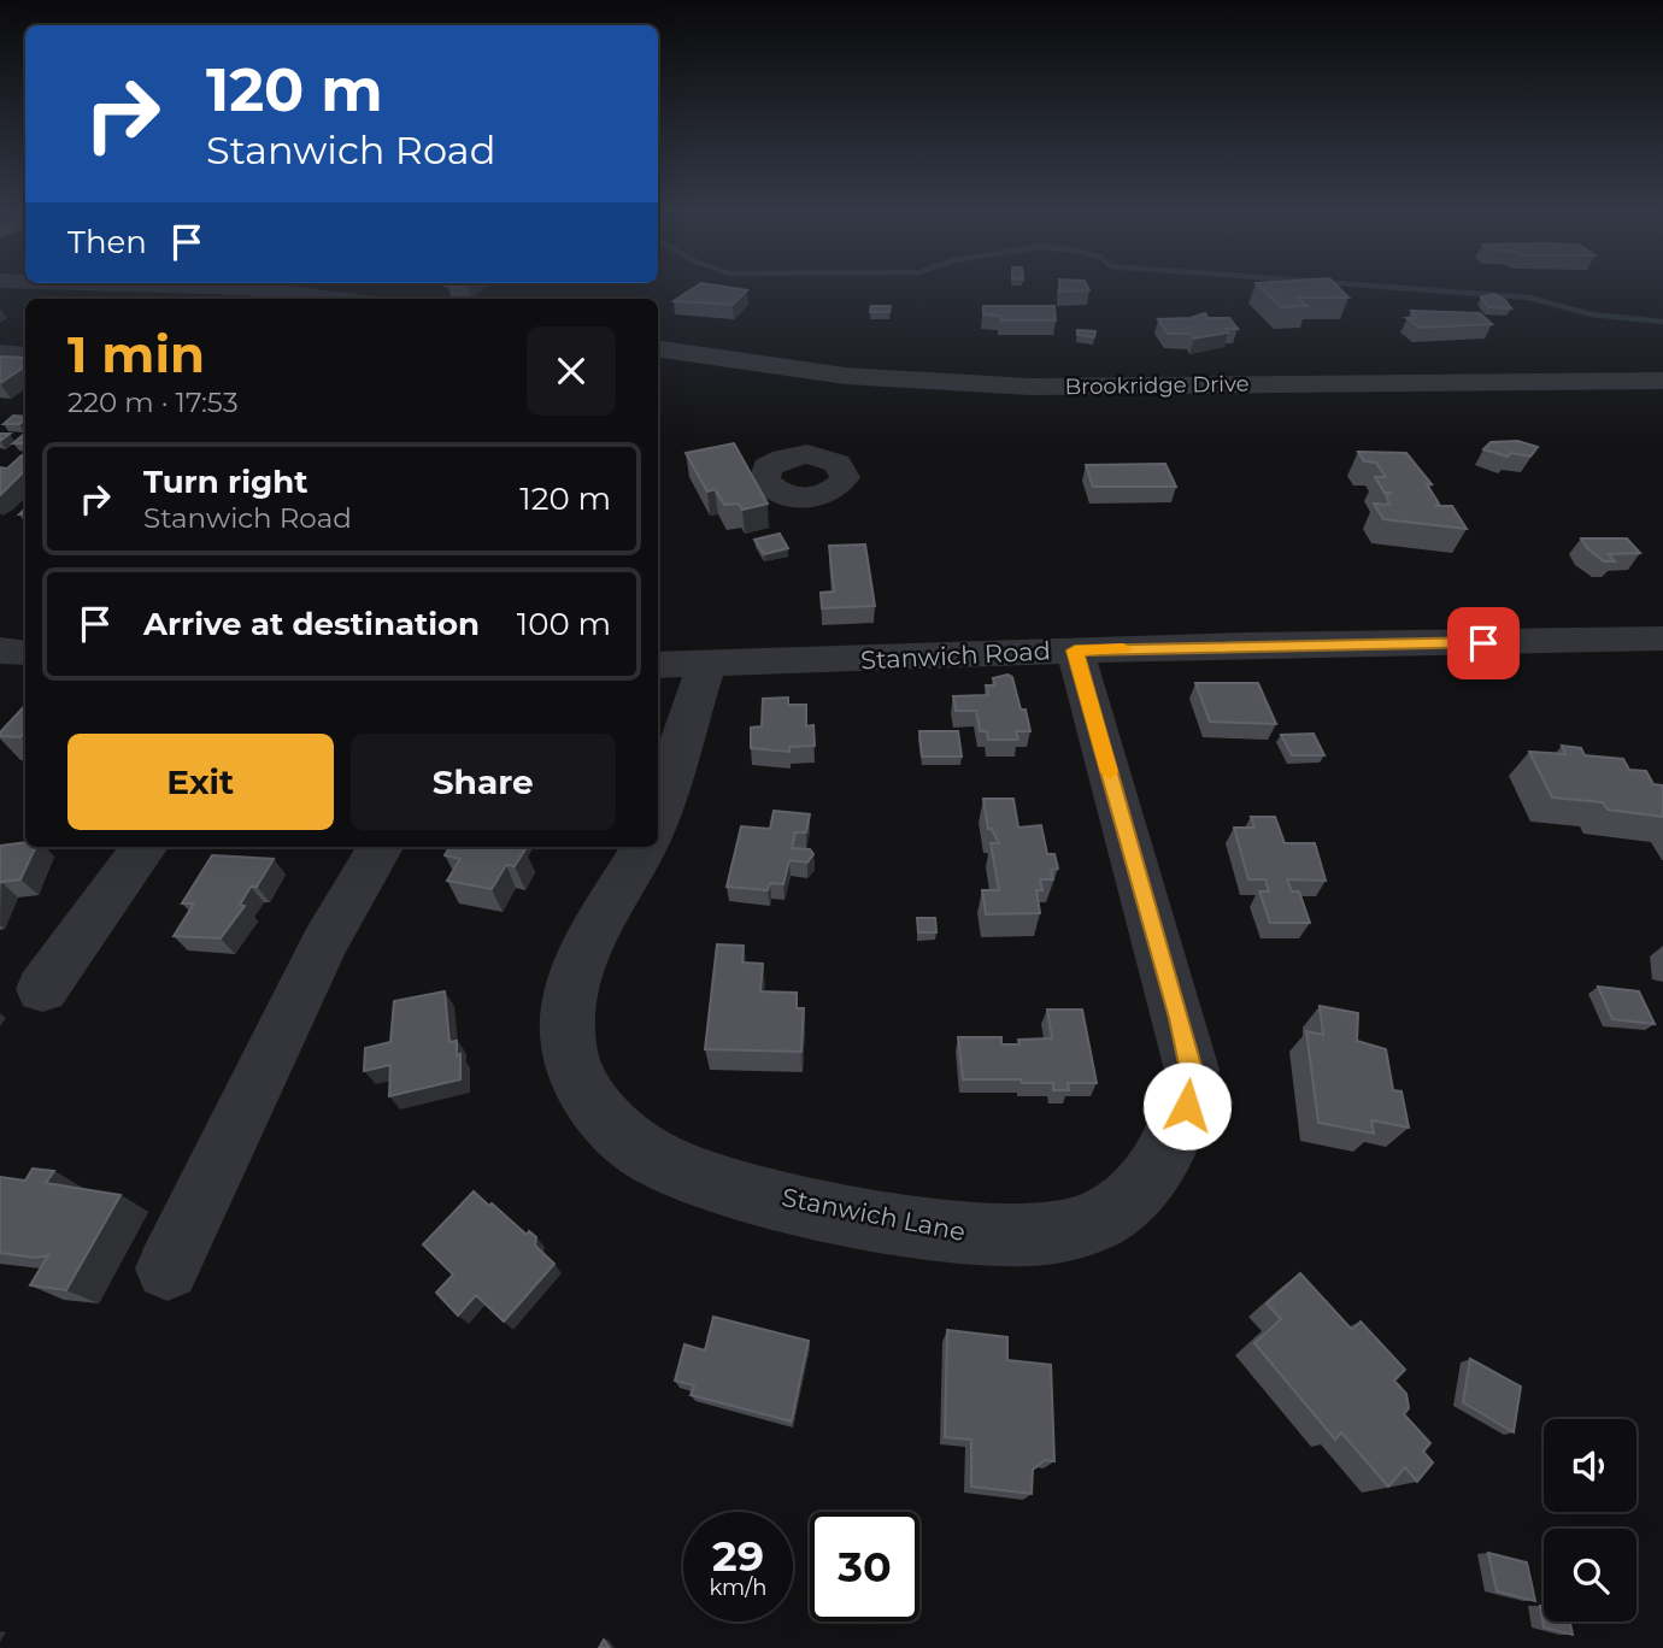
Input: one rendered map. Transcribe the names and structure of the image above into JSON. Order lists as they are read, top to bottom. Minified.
{"streets":{"street":["Brookridge Drive","Stanwich Road","Stanwich Lane"]},"crossings":[["Stanwich Road","Stanwich Lane"]],"page":{"turn":["120 m","Stanwich Road"],"then":"Then","heading":["1 min","220 m · 17:53"],"list":[{"name":"Turn right","note":"Stanwich Road","value":"120 m"},{"name":"Arrive at destination","value":"100 m"}],"buttons":["Exit","Share"],"speed":"29 km/h","limit":"30"}}
